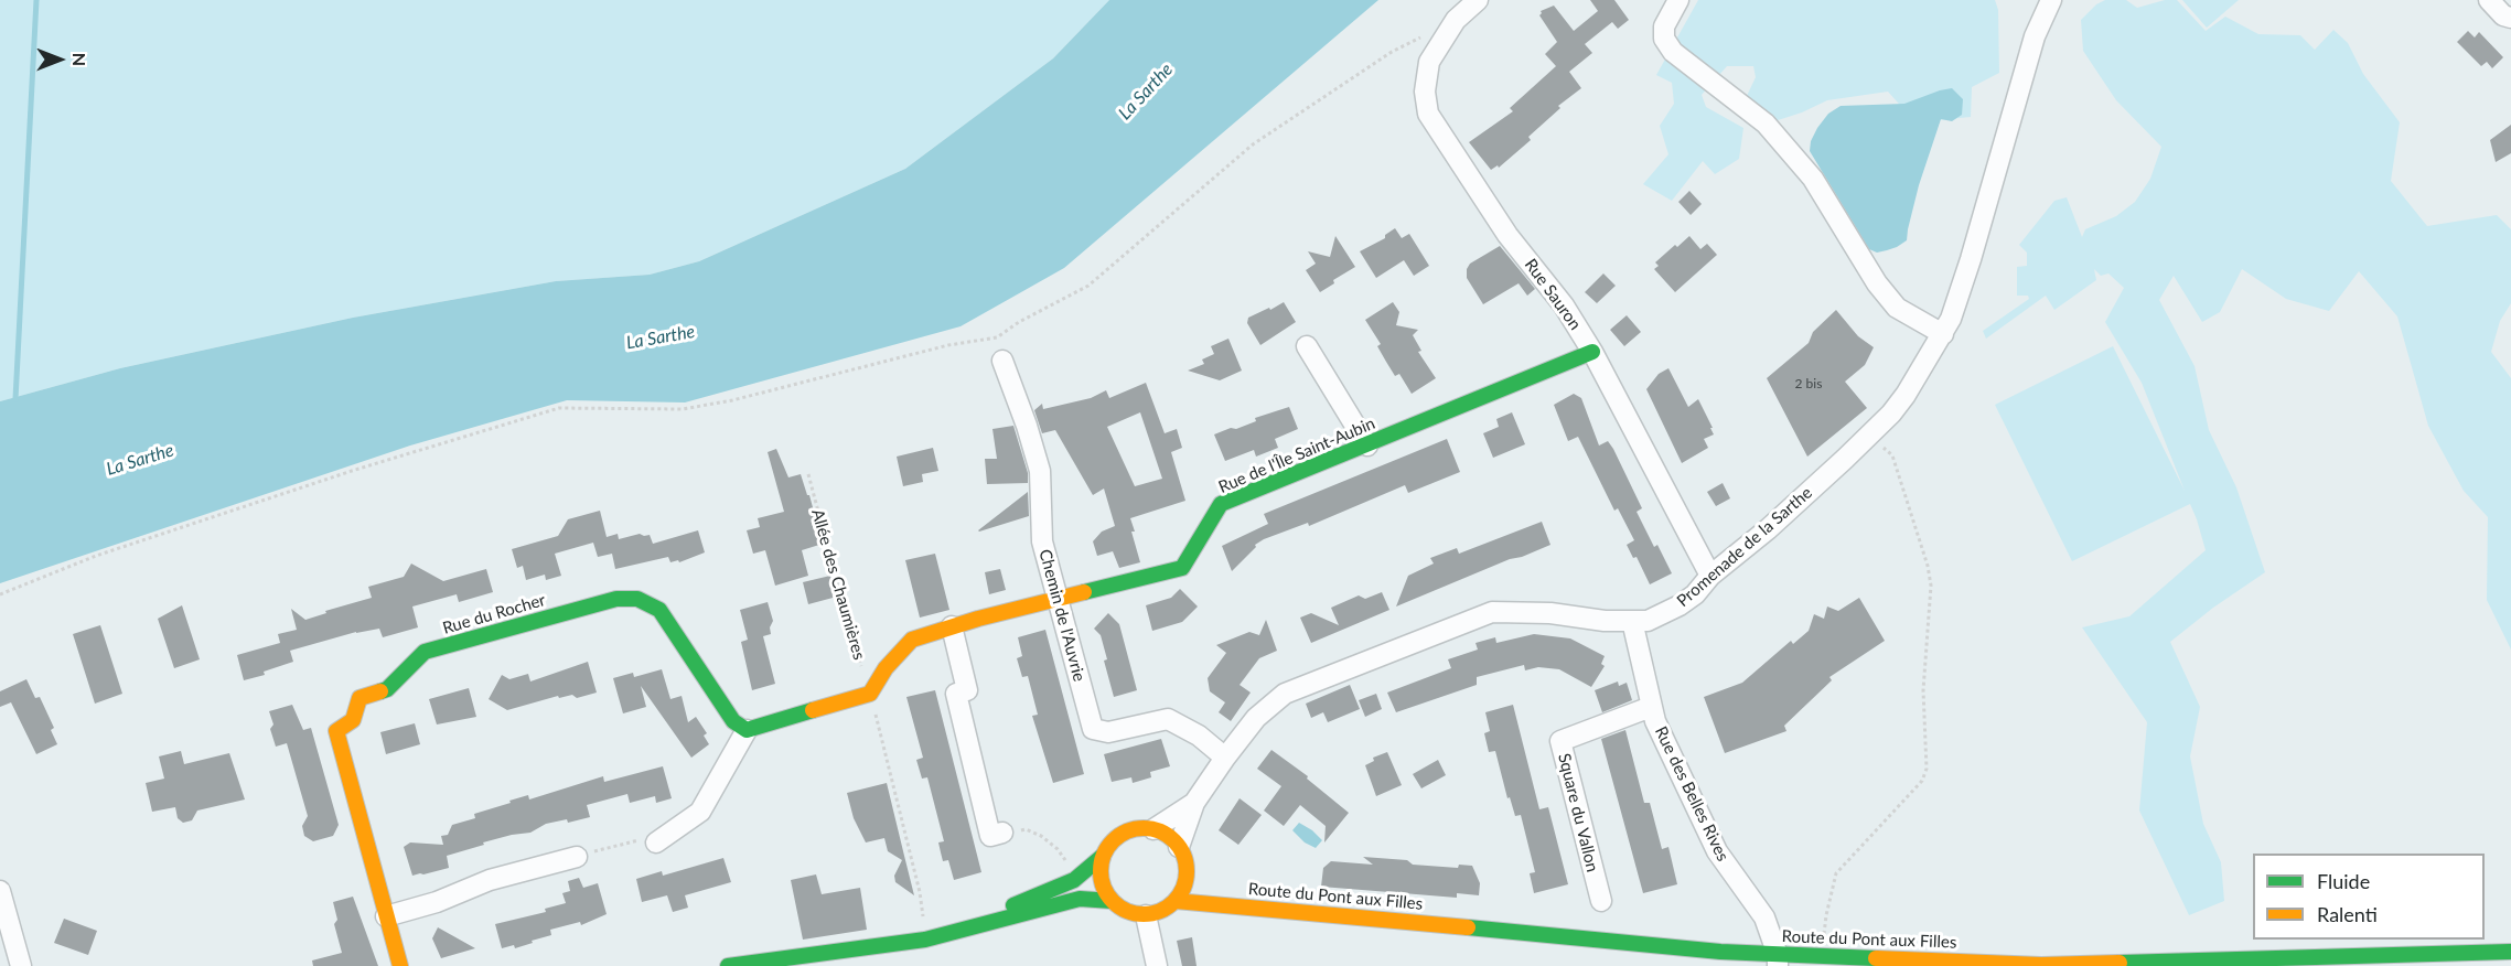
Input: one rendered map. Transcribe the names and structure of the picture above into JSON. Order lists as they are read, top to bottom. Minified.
{"streets":{"street":["Rue Sauron","Rue de l'Île Saint-Aubin","Promenade de la Sarthe","Rue du Rocher","Chemin de l'Auvrie","Rue des Belles Rives","Square du Vallon","Route du Pont aux Filles"],"path":["Allée des Chaumières"]},"crossings":[["Rue Sauron","Rue de l'Île Saint-Aubin"],["Rue Sauron","Promenade de la Sarthe"],["Rue de l'Île Saint-Aubin","Allée des Chaumières"],["Rue de l'Île Saint-Aubin","Chemin de l'Auvrie"],["Promenade de la Sarthe","Chemin de l'Auvrie"],["Promenade de la Sarthe","Rue des Belles Rives"],["Promenade de la Sarthe","Route du Pont aux Filles"],["Rue des Belles Rives","Square du Vallon"],["Rue des Belles Rives","Route du Pont aux Filles"]],"water":["La Sarthe"],"house_numbers":["2 bis"],"legend":["Fluide","Ralenti"],"north":"right"}
